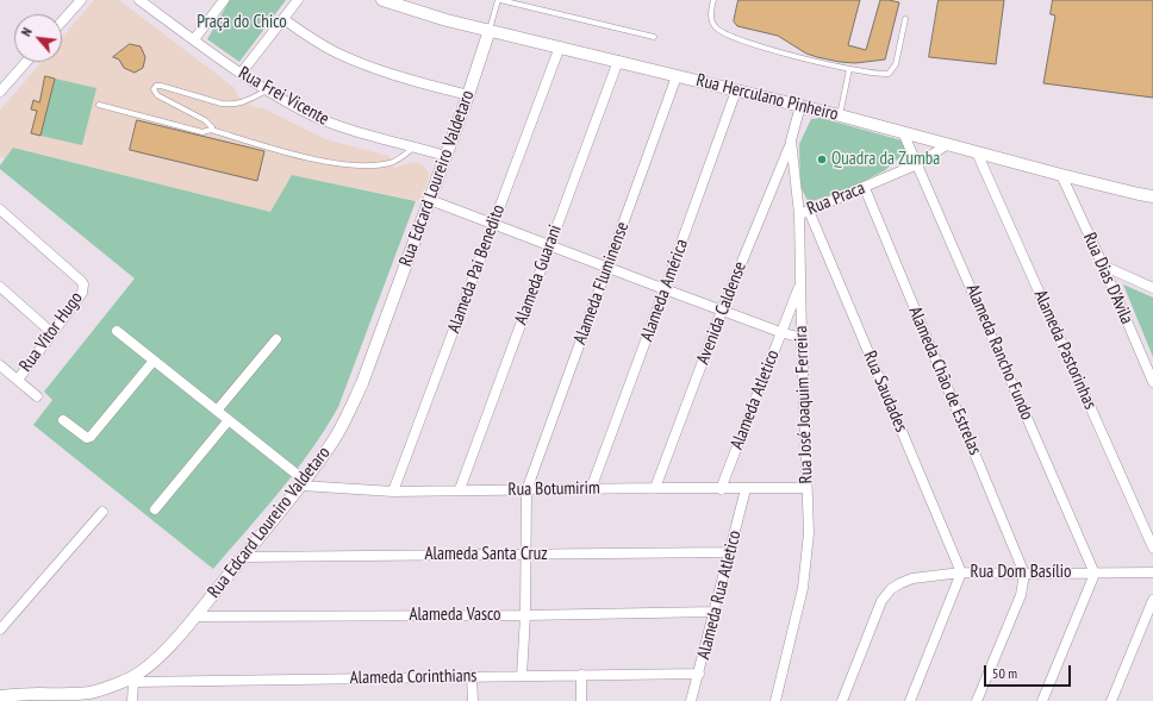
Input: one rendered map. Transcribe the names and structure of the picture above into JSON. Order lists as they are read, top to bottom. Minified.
{"streets":{"street":["Rua Frei Vicente","Rua Herculano Pinheiro","Rua Edcard Loureiro Valdetaro","Rua Praca","Alameda Pai Benedito","Alameda Guarani","Rua Dias D'Avila","Alameda Fluminense","Alameda América","Avenida Caldense","Rua Vitor Hugo","Alameda Pastorinhas","Alameda Rancho Fundo","Alameda Chão de Estrelas","Rua Saudades","Alameda Atletico","Rua José Joaquim Ferreira","Rua Botumirim","Alameda Santa Cruz","Rua Dom Basílio","Alameda Rua Atletico","Alameda Vasco","Alameda Corinthians"]},"crossings":[["Rua Frei Vicente","Rua Edcard Loureiro Valdetaro"],["Rua Herculano Pinheiro","Rua Edcard Loureiro Valdetaro"],["Rua Herculano Pinheiro","Rua Praca"],["Rua Herculano Pinheiro","Alameda Pai Benedito"],["Rua Herculano Pinheiro","Alameda Guarani"],["Rua Herculano Pinheiro","Rua Dias D'Avila"],["Rua Herculano Pinheiro","Alameda Fluminense"],["Rua Herculano Pinheiro","Alameda América"],["Rua Herculano Pinheiro","Alameda Pastorinhas"],["Rua Herculano Pinheiro","Alameda Rancho Fundo"],["Rua Herculano Pinheiro","Rua José Joaquim Ferreira"],["Rua Edcard Loureiro Valdetaro","Rua Botumirim"],["Rua Edcard Loureiro Valdetaro","Alameda Santa Cruz"],["Rua Edcard Loureiro Valdetaro","Alameda Vasco"],["Rua Edcard Loureiro Valdetaro","Alameda Corinthians"],["Rua Praca","Alameda Rancho Fundo"],["Rua Praca","Alameda Chão de Estrelas"],["Rua Praca","Rua Saudades"],["Rua Praca","Rua José Joaquim Ferreira"],["Alameda Pai Benedito","Rua Botumirim"],["Alameda Guarani","Rua Botumirim"],["Alameda Fluminense","Rua Botumirim"],["Alameda Fluminense","Alameda Santa Cruz"],["Alameda Fluminense","Alameda Vasco"],["Alameda Fluminense","Alameda Corinthians"],["Alameda América","Rua Botumirim"],["Avenida Caldense","Rua José Joaquim Ferreira"],["Avenida Caldense","Rua Botumirim"],["Alameda Rancho Fundo","Rua Dom Basílio"],["Alameda Chão de Estrelas","Rua Dom Basílio"],["Rua Saudades","Rua José Joaquim Ferreira"],["Rua Saudades","Rua Dom Basílio"],["Alameda Atletico","Rua José Joaquim Ferreira"],["Alameda Atletico","Rua Botumirim"],["Rua José Joaquim Ferreira","Rua Botumirim"],["Rua Botumirim","Alameda Rua Atletico"],["Alameda Santa Cruz","Alameda Rua Atletico"],["Alameda Rua Atletico","Alameda Vasco"],["Alameda Rua Atletico","Alameda Corinthians"]],"parks":["Praça do Chico"],"places":["Quadra da Zumba"],"scale_bar":"50 m","north":"top left"}
